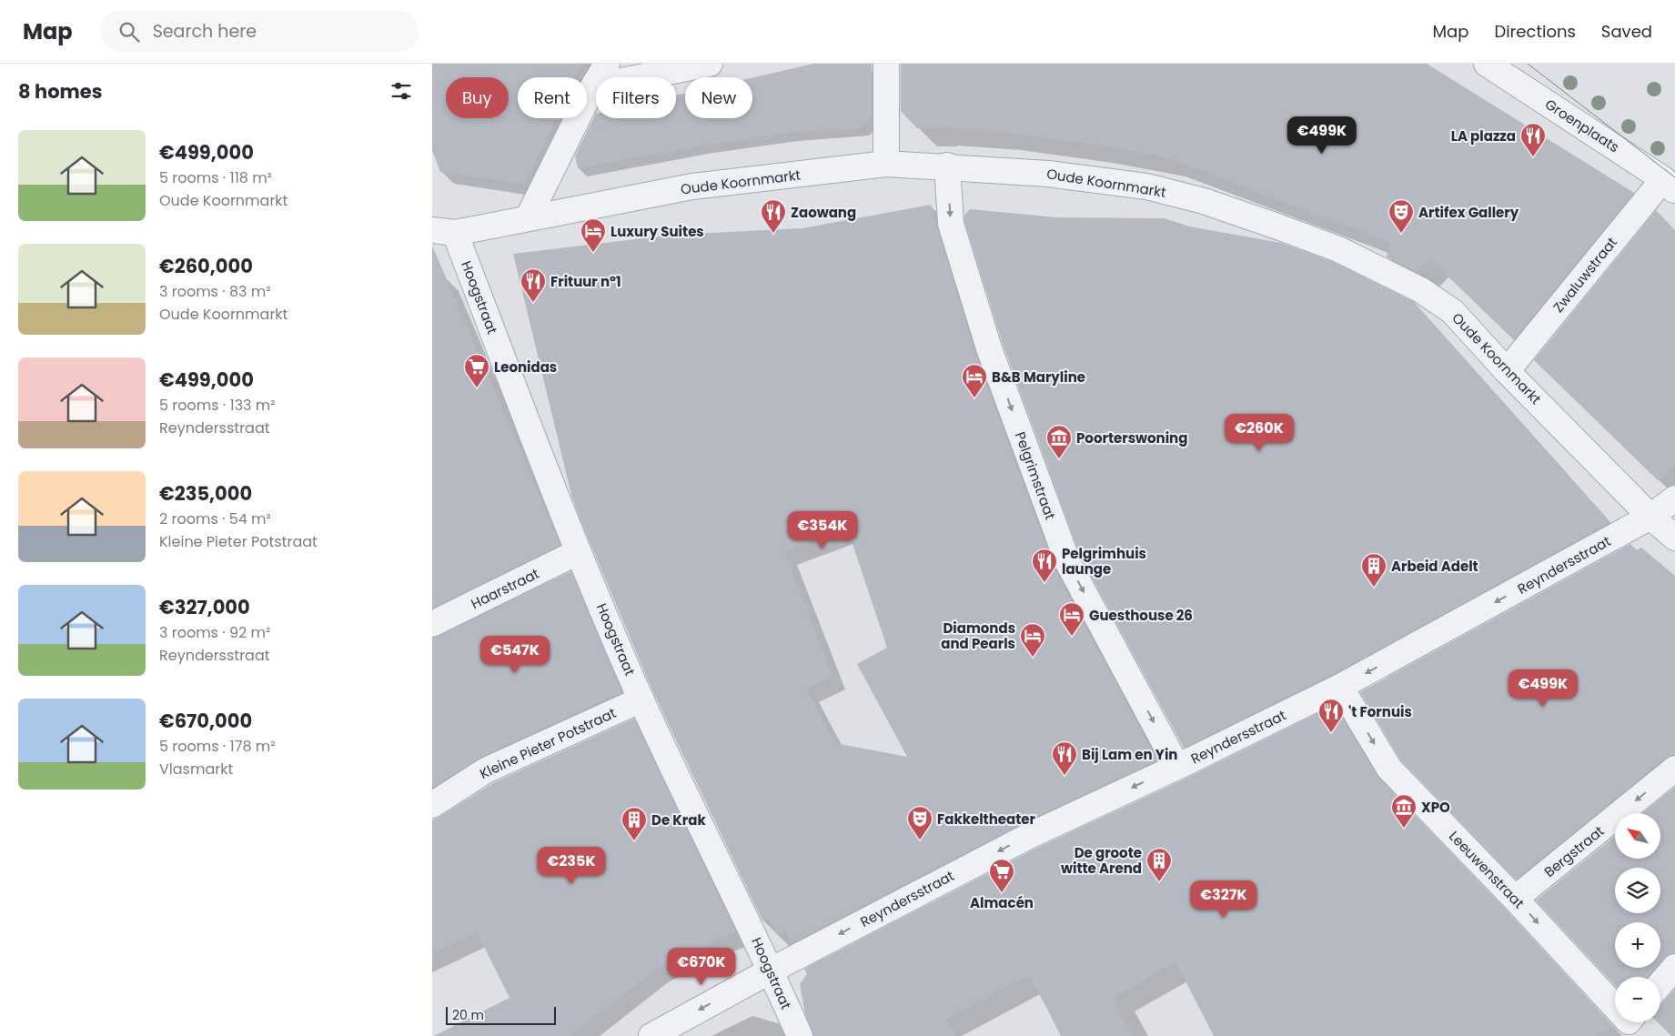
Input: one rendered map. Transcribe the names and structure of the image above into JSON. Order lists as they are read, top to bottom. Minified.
{"streets":{"street":["Groenplaats","Oude Koornmarkt","Zwaluwstraat","Hoogstraat","Pelgrimstraat","Reyndersstraat","Haarstraat","Kleine Pieter Potstraat","Bergstraat","Leeuwenstraat"]},"crossings":[["Groenplaats","Zwaluwstraat"],["Oude Koornmarkt","Zwaluwstraat"],["Oude Koornmarkt","Hoogstraat"],["Oude Koornmarkt","Pelgrimstraat"],["Oude Koornmarkt","Reyndersstraat"],["Hoogstraat","Reyndersstraat"],["Hoogstraat","Haarstraat"],["Hoogstraat","Kleine Pieter Potstraat"],["Pelgrimstraat","Reyndersstraat"],["Reyndersstraat","Leeuwenstraat"],["Bergstraat","Leeuwenstraat"]],"one_way":["Pelgrimstraat","Reyndersstraat","Bergstraat","Leeuwenstraat"],"places":{"restaurant":["LA plazza","Zaowang","Frituur n°1","Pelgrimhuis launge","'t Fornuis","Bij Lam en Yin"],"theatre":["Artifex Gallery","Fakkeltheater"],"hotel":["Luxury Suites","B&B Maryline","Guesthouse 26","Diamonds and Pearls"],"supermarket":["Leonidas","Almacén"],"museum":["Poorterswoning","XPO"],"building":["Arbeid Adelt","De Krak","De groote witte Arend"]},"scale_bar":"20 m","north":"top left","page":{"header":"Map","search":"Search here","nav":["Map","Directions","Saved"],"heading":"8 homes","chip":["Buy","Rent","Filters","New"],"price":["€499K","€260K","€354K","€547K","€499K","€235K","€327K","€670K"],"list":[{"name":"€499,000","note":"5 rooms · 118 m² · Oude Koornmarkt"},{"name":"€260,000","note":"3 rooms · 83 m² · Oude Koornmarkt"},{"name":"€499,000","note":"5 rooms · 133 m² · Reyndersstraat"},{"name":"€235,000","note":"2 rooms · 54 m² · Kleine Pieter Potstraat"},{"name":"€327,000","note":"3 rooms · 92 m² · Reyndersstraat"},{"name":"€670,000","note":"5 rooms · 178 m² · Vlasmarkt"}],"map_buttons":["+","−"],"scale":"20 m"}}
